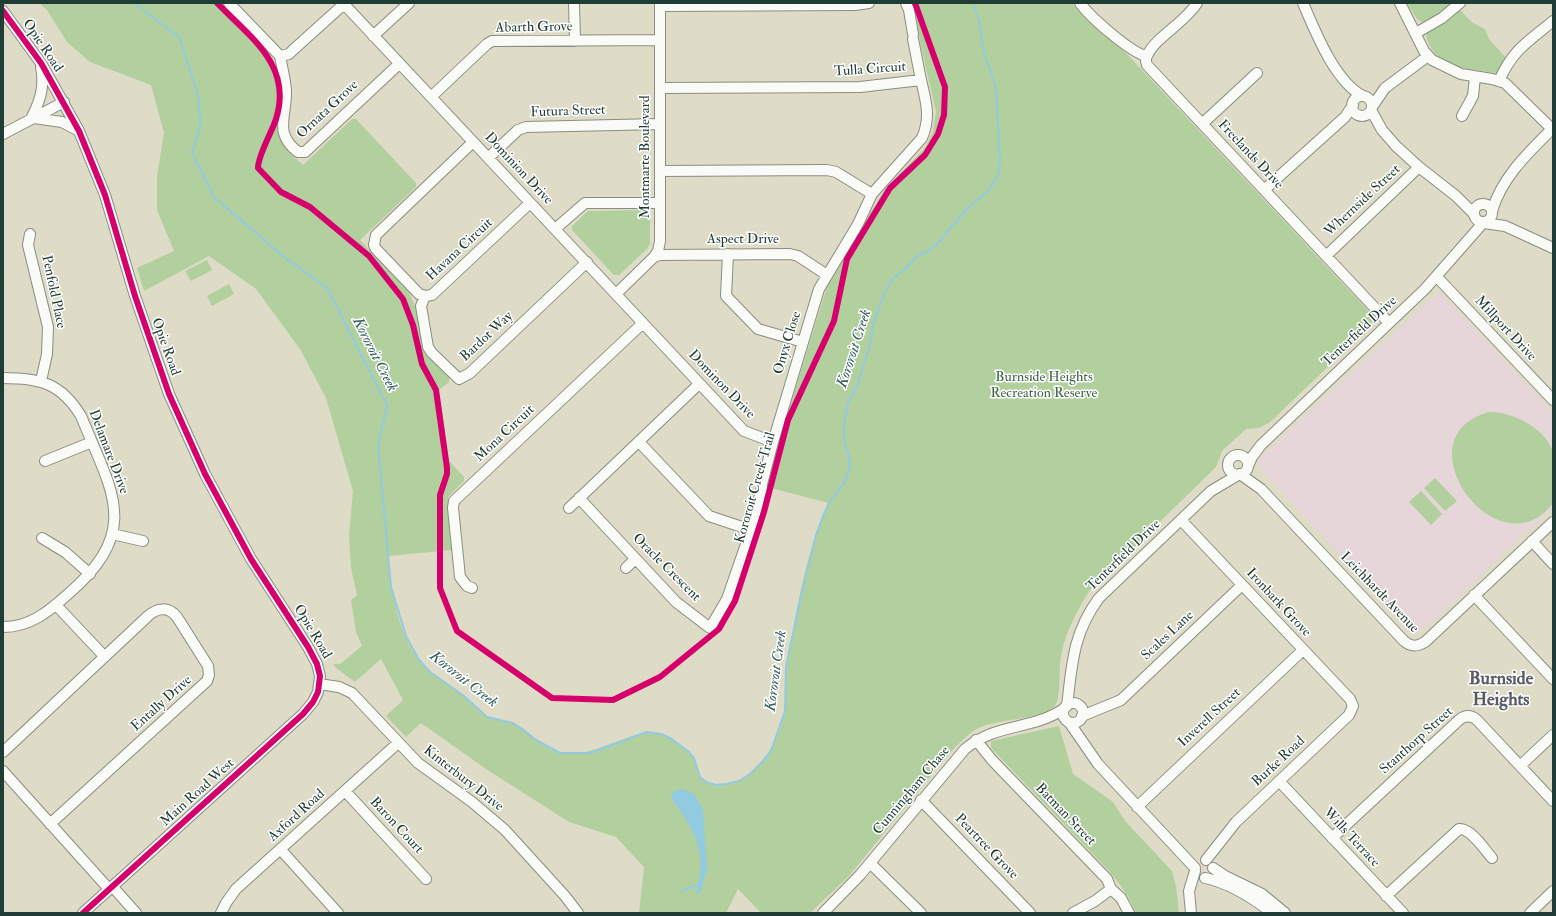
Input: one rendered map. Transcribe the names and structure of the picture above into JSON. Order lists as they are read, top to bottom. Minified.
{"streets":{"street":["Abarth Grove","Opie Road","Tulla Circuit","Ornata Grove","Futura Street","Freelands Drive","Montmarte Boulevard","Dominion Drive","Whernside Street","Aspect Drive","Havana Circuit","Penfold Place","Millport Drive","Tenterfield Drive","Bardot Way","Onyx Close","Dominon Drive","Mona Circuit","Delamare Drive","Oracle Crescent","Leichhardt Avenue","Ironbark Grove","Scales Lane","Entally Drive","Inverell Street","Stanthorp Street","Burke Road","Kinterbury Drive","Cunningham Chase","Main Road West","Batman Street","Axford Road","Baron Court","Wills Terrace","Peartree Grove"],"cycle path":["Kororoit Creek Trail"]},"crossings":[["Abarth Grove","Montmarte Boulevard"],["Abarth Grove","Dominion Drive"],["Opie Road","Kinterbury Drive"],["Opie Road","Main Road West"],["Tulla Circuit","Montmarte Boulevard"],["Tulla Circuit","Onyx Close"],["Ornata Grove","Dominion Drive"],["Futura Street","Montmarte Boulevard"],["Futura Street","Dominion Drive"],["Freelands Drive","Whernside Street"],["Freelands Drive","Tenterfield Drive"],["Montmarte Boulevard","Dominion Drive"],["Montmarte Boulevard","Aspect Drive"],["Dominion Drive","Havana Circuit"],["Dominion Drive","Bardot Way"],["Dominion Drive","Dominon Drive"],["Dominion Drive","Mona Circuit"],["Aspect Drive","Onyx Close"],["Havana Circuit","Bardot Way"],["Penfold Place","Delamare Drive"],["Millport Drive","Tenterfield Drive"],["Tenterfield Drive","Leichhardt Avenue"],["Tenterfield Drive","Ironbark Grove"],["Tenterfield Drive","Scales Lane"],["Tenterfield Drive","Inverell Street"],["Tenterfield Drive","Burke Road"],["Tenterfield Drive","Cunningham Chase"],["Onyx Close","Dominon Drive"],["Onyx Close","Oracle Crescent"],["Ironbark Grove","Scales Lane"],["Ironbark Grove","Inverell Street"],["Ironbark Grove","Burke Road"],["Scales Lane","Cunningham Chase"],["Stanthorp Street","Wills Terrace"],["Burke Road","Wills Terrace"],["Kinterbury Drive","Main Road West"],["Kinterbury Drive","Axford Road"],["Cunningham Chase","Batman Street"],["Cunningham Chase","Peartree Grove"],["Axford Road","Baron Court"]],"districts":["Burnside Heights"],"water":["Kororoit Creek"],"parks":["Burnside Heights Recreation Reserve"]}
